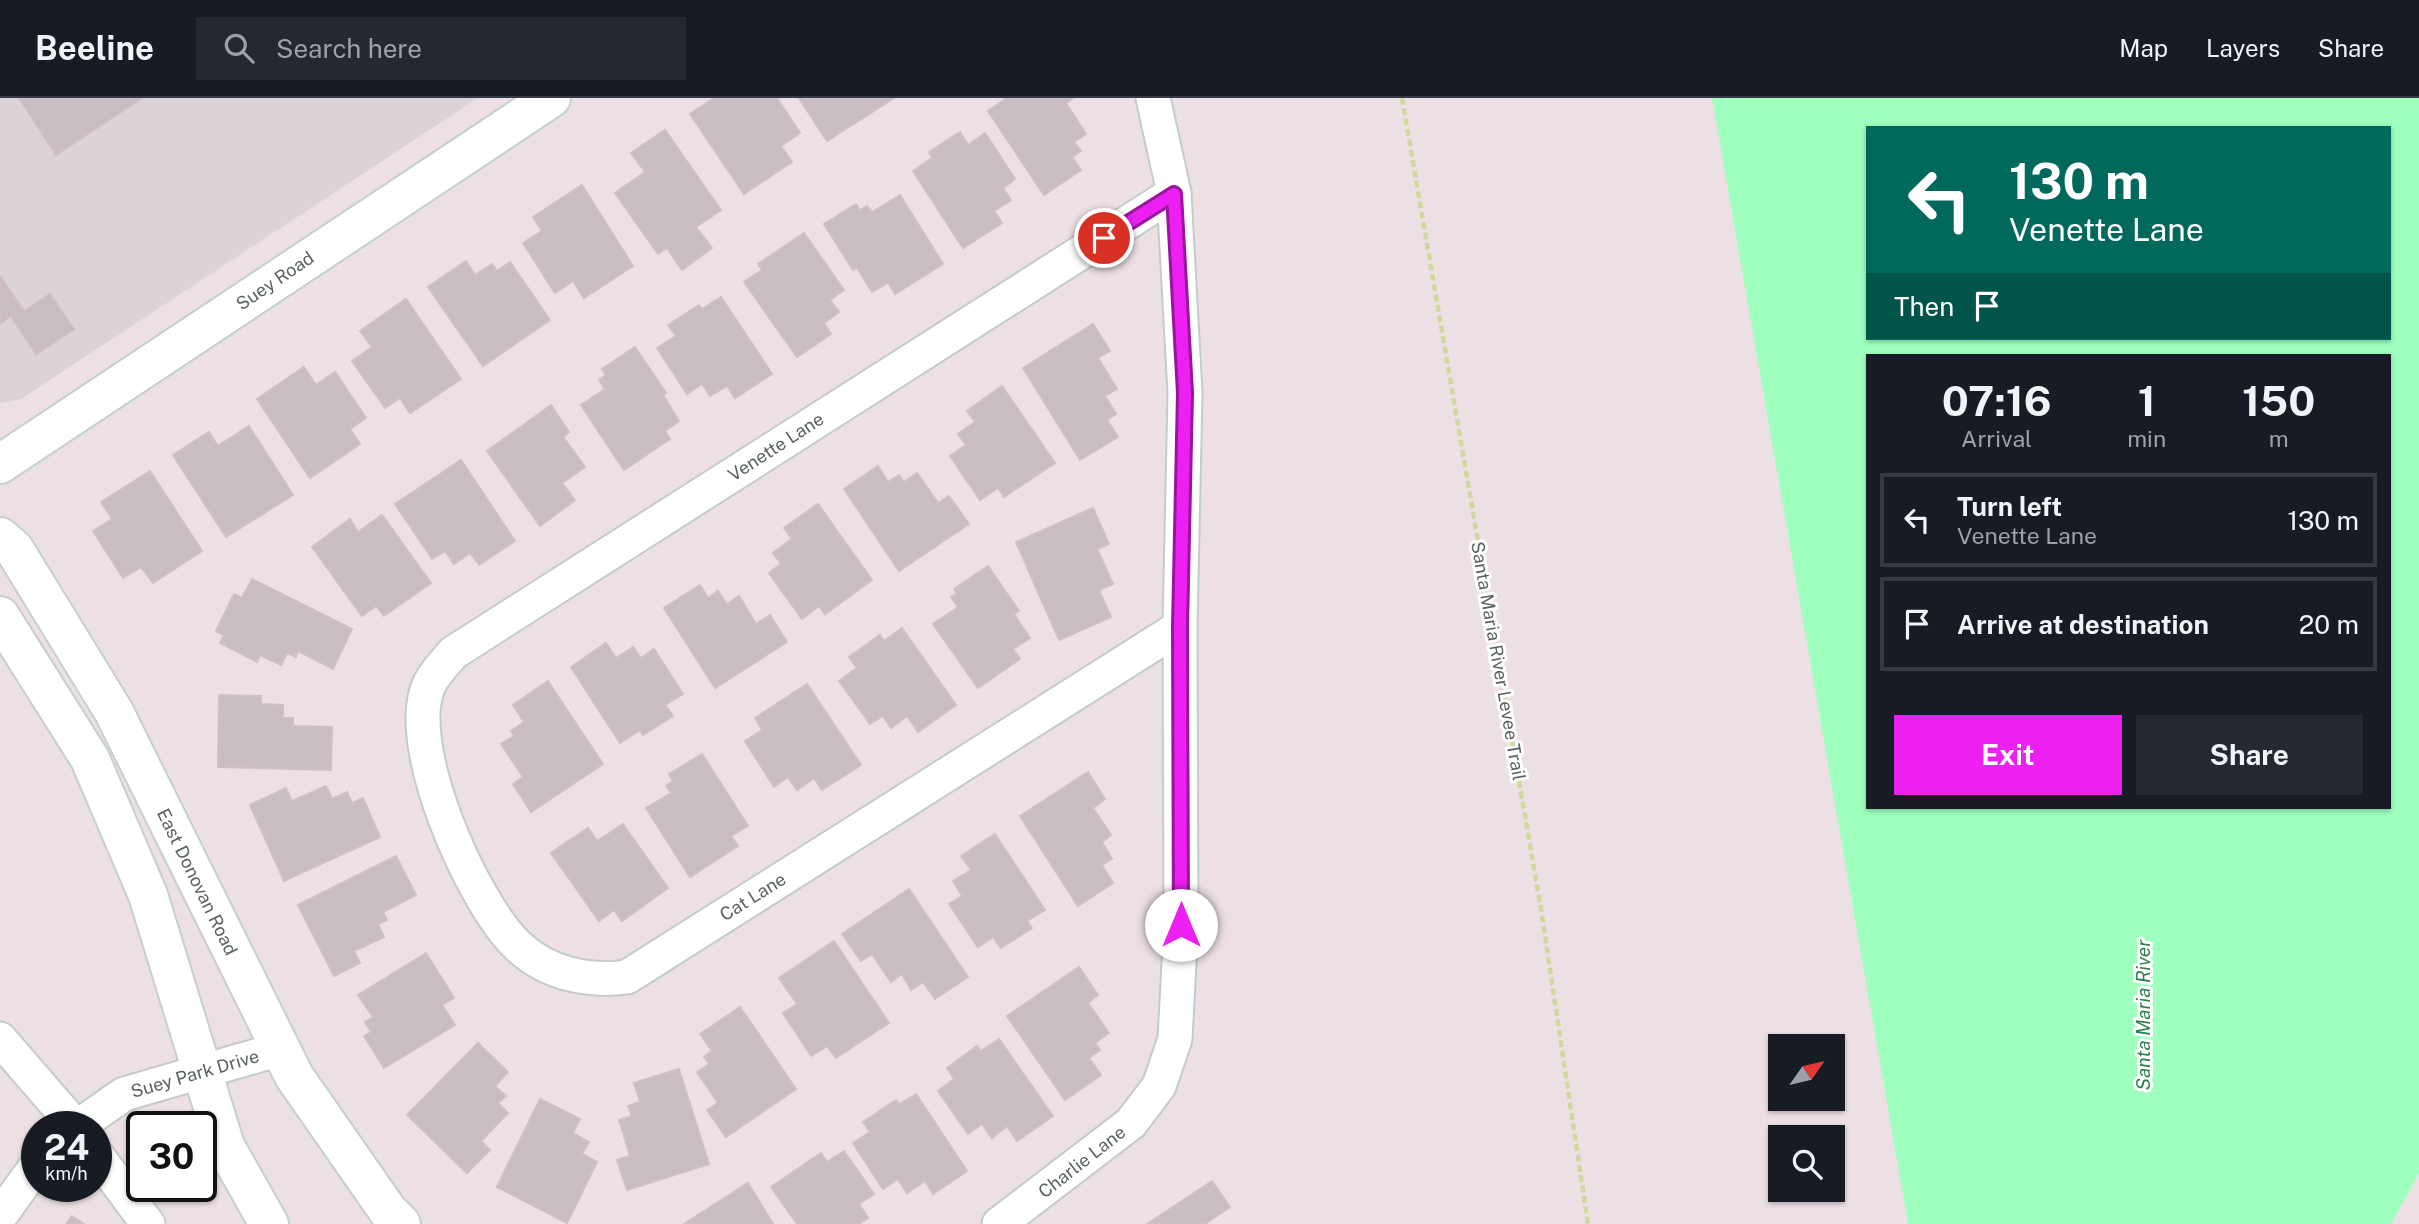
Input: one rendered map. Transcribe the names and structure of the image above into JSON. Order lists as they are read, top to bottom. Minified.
{"streets":{"street":["Suey Road","Venette Lane","East Donovan Road","Cat Lane","Suey Park Drive","Charlie Lane"],"path":["Santa Maria River Levee Trail"]},"crossings":[["Venette Lane","Cat Lane"],["Venette Lane","Charlie Lane"],["East Donovan Road","Suey Park Drive"],["Cat Lane","Charlie Lane"]],"water":["Santa Maria River"],"north":"top right","page":{"header":"Beeline","search":"Search here","nav":["Map","Layers","Share"],"turn":["130 m","Venette Lane"],"then":"Then","eta":["07:16","Arrival","1","min","150","m"],"list":[{"name":"Turn left","note":"Venette Lane","value":"130 m"},{"name":"Arrive at destination","value":"20 m"}],"buttons":["Exit","Share"],"speed":"24 km/h","limit":"30"}}
